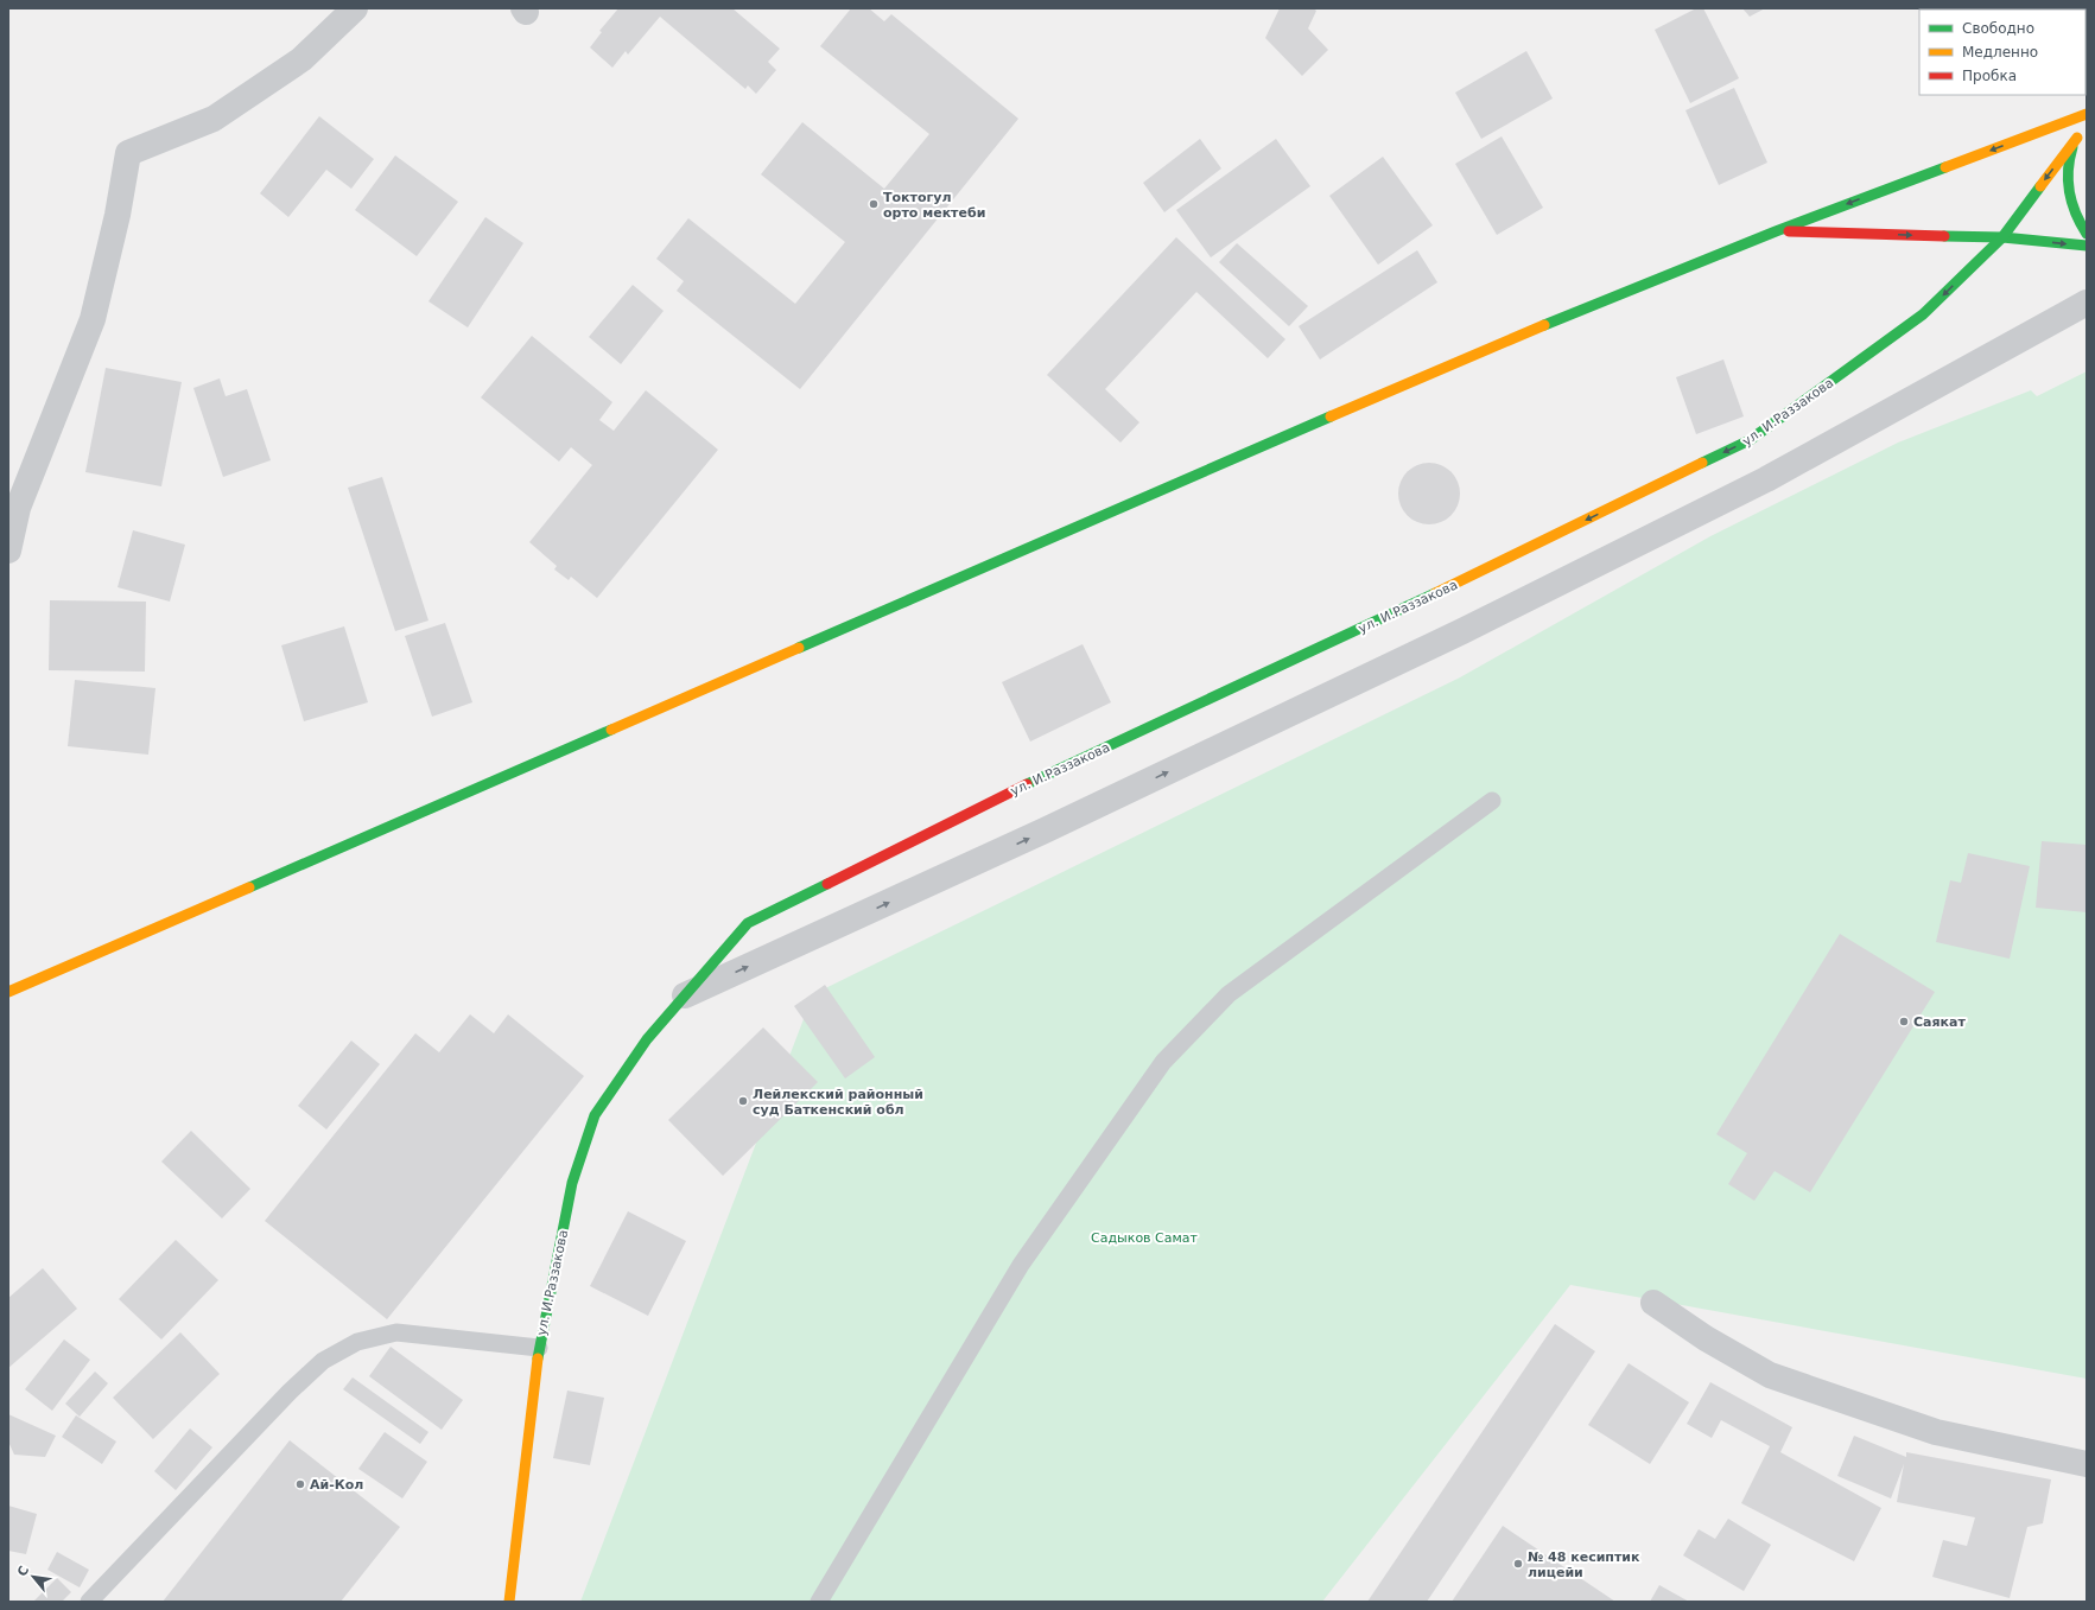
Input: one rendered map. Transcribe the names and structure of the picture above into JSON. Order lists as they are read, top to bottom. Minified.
{"streets":{"main road":["ул. И.Раззакова"]},"parks":["Садыков Самат"],"places":["Токтогул орто мектеби","Саякат","Лейлекский районный суд Баткенский обл","Ай-Кол","№ 48 кесиптик лицейи"],"legend":["Свободно","Медленно","Пробка"],"north":"top left"}
